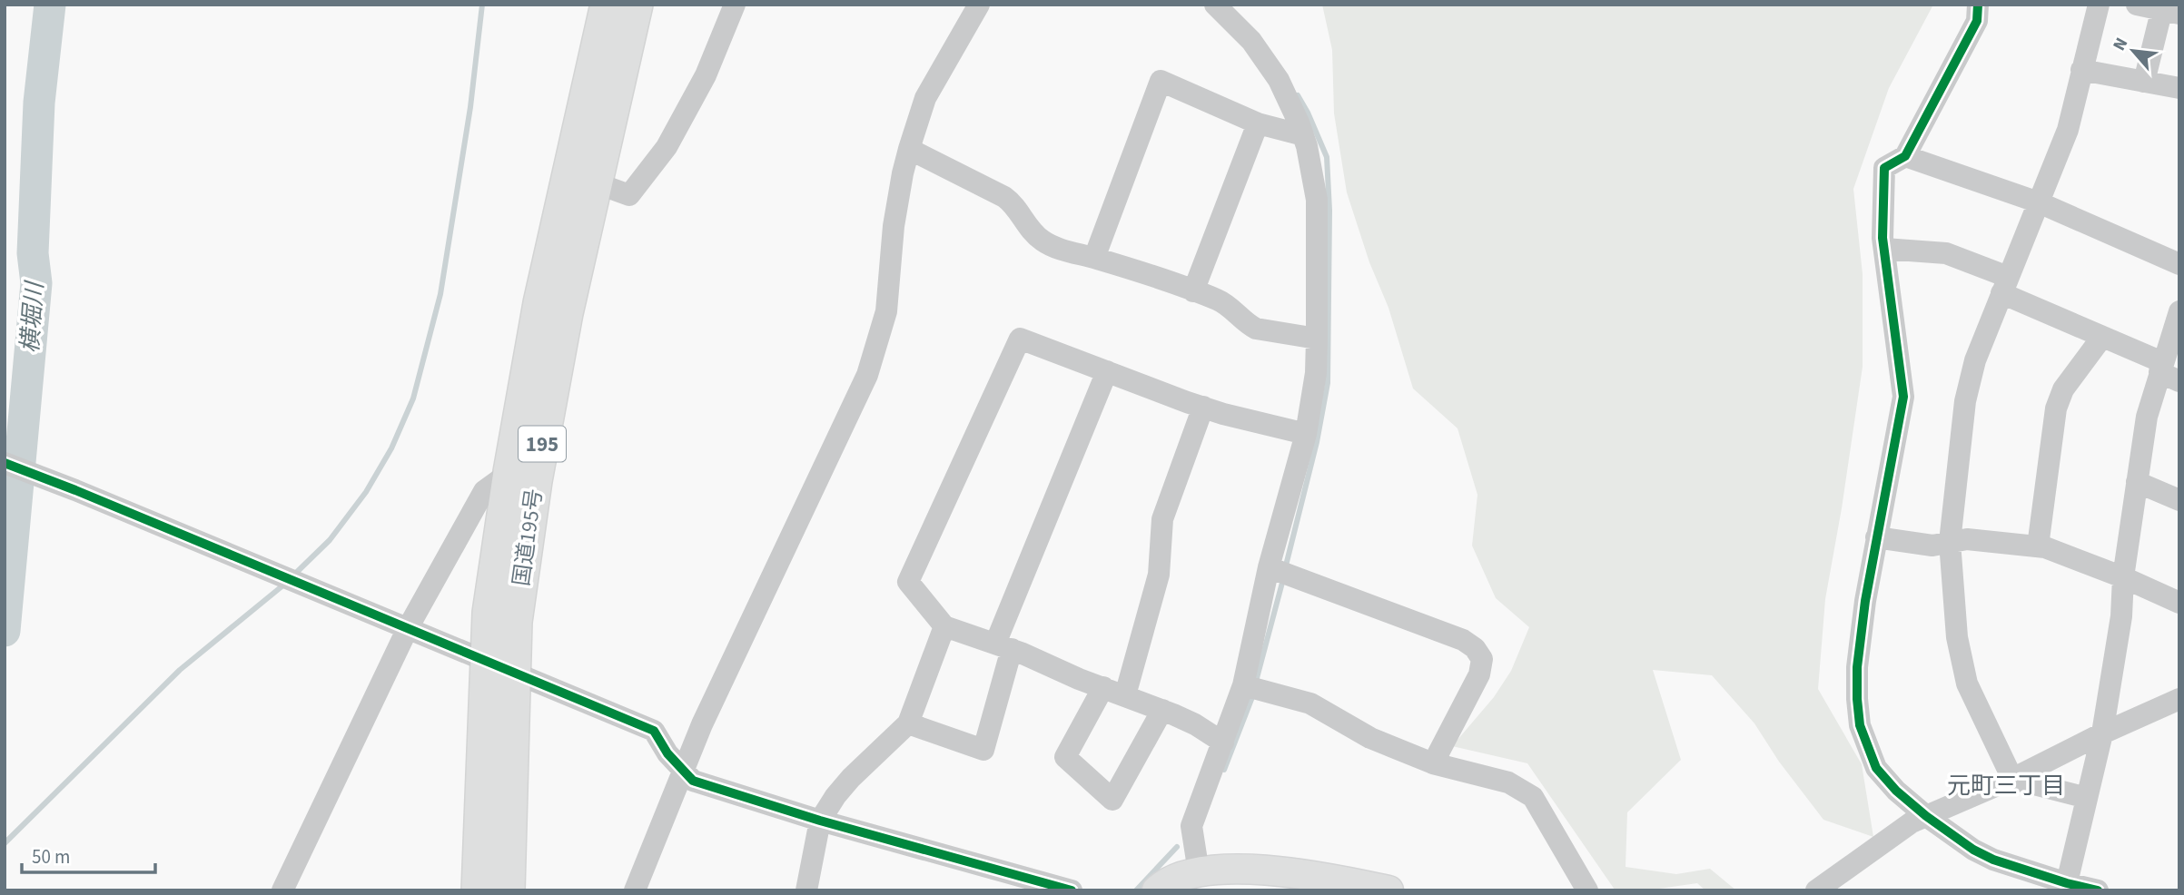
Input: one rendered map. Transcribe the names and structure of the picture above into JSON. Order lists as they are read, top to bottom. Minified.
{"streets":{"highway":["195","国道195号"]},"districts":["元町三丁目"],"water":["横堀川"],"scale_bar":"50 m","north":"top left"}
